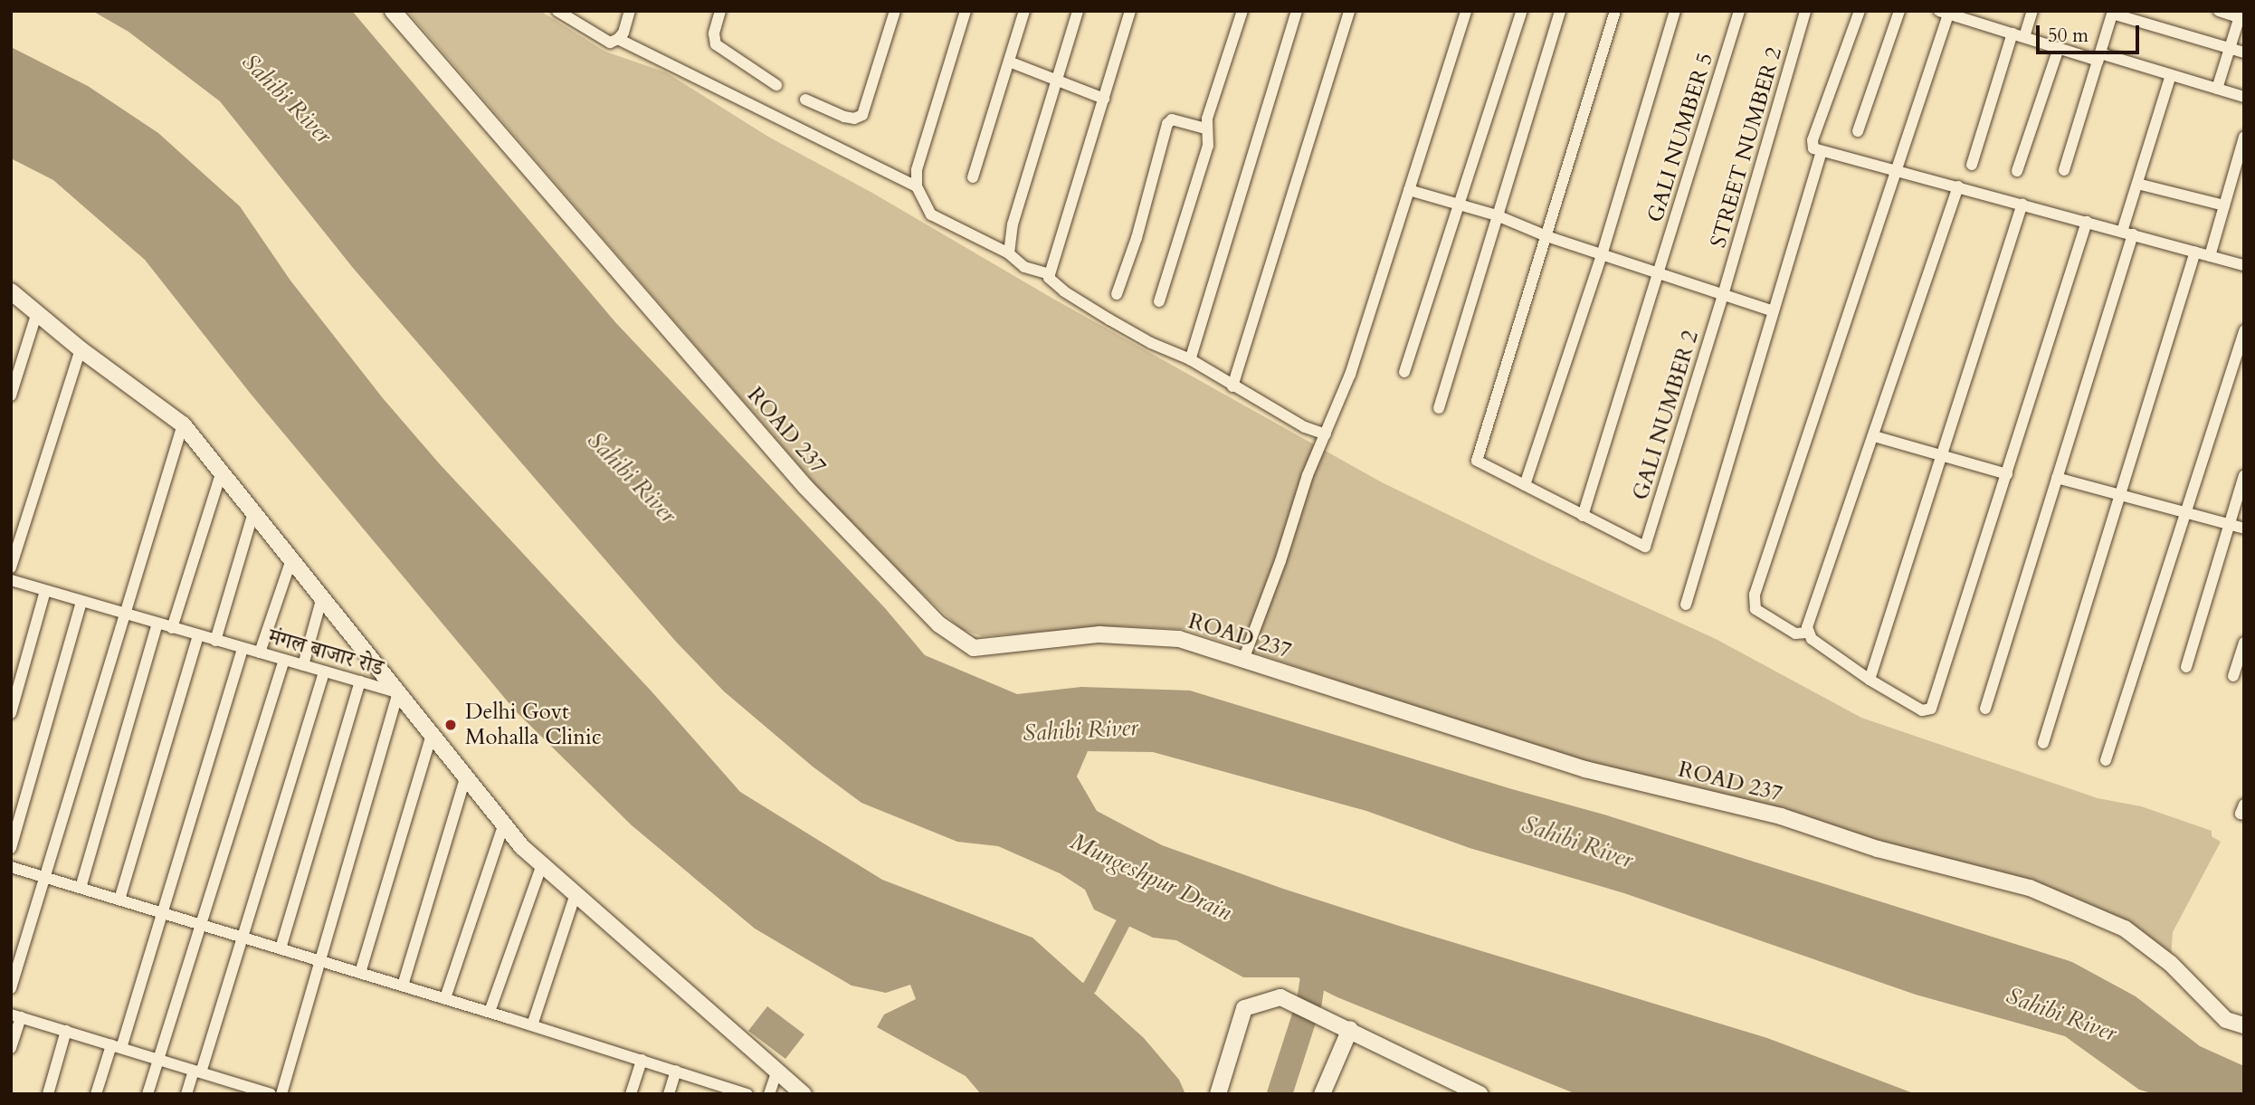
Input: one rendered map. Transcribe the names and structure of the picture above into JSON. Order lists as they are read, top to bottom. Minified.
{"streets":{"street":["GALI NUMBER 5","STREET NUMBER 2","GALI NUMBER 2","ROAD 237","मंगल बाजार रोड"]},"crossings":[["GALI NUMBER 5","GALI NUMBER 2"],["STREET NUMBER 2","GALI NUMBER 2"]],"water":["Sahibi River","Mungeshpur Drain"],"places":["Delhi Govt Mohalla Clinic"],"scale_bar":"50 m"}
